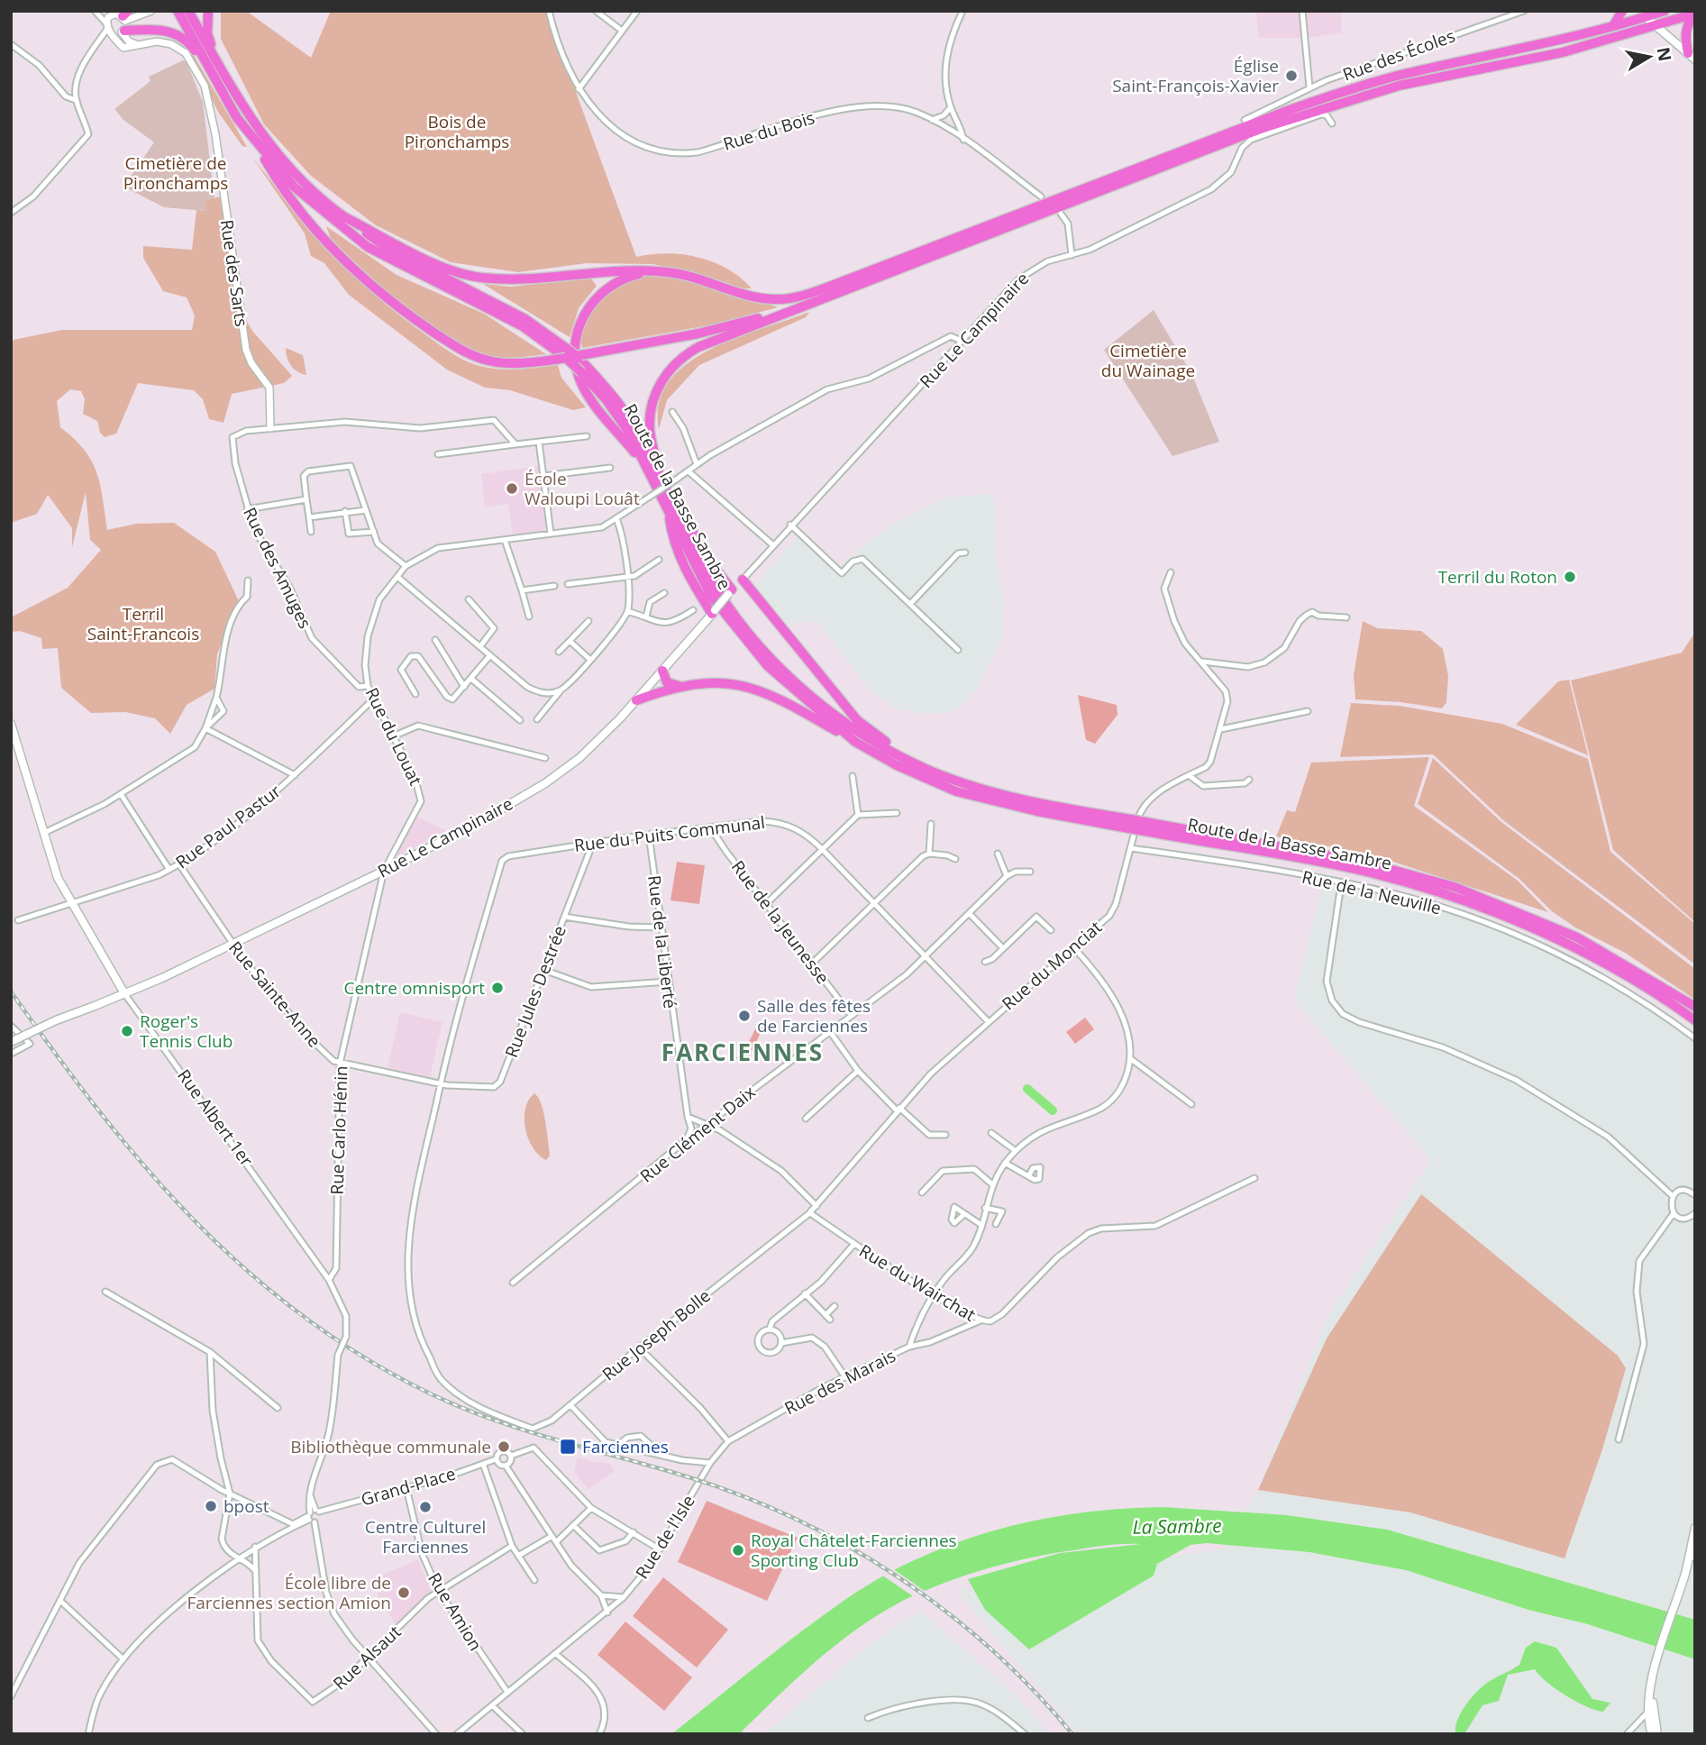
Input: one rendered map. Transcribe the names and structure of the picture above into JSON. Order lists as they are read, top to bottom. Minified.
{"streets":{"highway":["Route de la Basse Sambre"],"main road":["Rue Le Campinaire","Rue Albert 1er"],"street":["Rue des Écoles","Rue du Bois","Rue des Sarts","Rue des Amuges","Rue du Louat","Rue Paul Pastur","Rue du Puits Communal","Rue de la Neuville","Rue de la Jeunesse","Rue de la Liberté","Rue du Monciat","Rue Jules Destrée","Rue Sainte-Anne","Rue Carlo Hénin","Rue Clément Daix","Rue du Wairchat","Rue Joseph Bolle","Rue des Marais","Grand-Place","Rue de l'Isle","Rue Amion","Rue Alsaut"]},"crossings":[["Rue des Sarts","Rue des Amuges"],["Rue Le Campinaire","Rue du Louat"],["Rue Le Campinaire","Rue Sainte-Anne"],["Rue Le Campinaire","Rue Albert 1er"],["Rue Le Campinaire","Rue Carlo Hénin"],["Rue des Amuges","Rue du Louat"],["Rue du Louat","Rue Paul Pastur"],["Rue du Louat","Rue Carlo Hénin"],["Rue Paul Pastur","Rue Sainte-Anne"],["Rue Paul Pastur","Rue Albert 1er"],["Rue du Puits Communal","Rue de la Jeunesse"],["Rue du Puits Communal","Rue de la Liberté"],["Rue du Puits Communal","Rue du Monciat"],["Rue du Puits Communal","Rue Jules Destrée"],["Rue du Puits Communal","Rue Clément Daix"],["Rue du Puits Communal","Rue Joseph Bolle"],["Rue de la Neuville","Rue du Monciat"],["Rue de la Jeunesse","Rue Clément Daix"],["Rue de la Liberté","Rue Clément Daix"],["Rue du Monciat","Rue du Wairchat"],["Rue du Monciat","Rue Joseph Bolle"],["Rue Sainte-Anne","Rue Carlo Hénin"],["Rue Albert 1er","Rue Carlo Hénin"],["Rue Albert 1er","Grand-Place"],["Rue du Wairchat","Rue des Marais"],["Rue des Marais","Rue de l'Isle"],["Grand-Place","Rue Amion"],["Grand-Place","Rue Alsaut"],["Rue de l'Isle","Rue Amion"],["Rue Amion","Rue Alsaut"]],"districts":["FARCIENNES"],"water":["La Sambre"],"parks":["Bois de Pironchamps","Cimetière de Pironchamps","Cimetière du Wainage","Terril Saint-Francois"],"places":{"other":["Église Saint-François-Xavier","École Waloupi Louât","Terril du Roton","Centre omnisport","Salle des fêtes de Farciennes","Roger's Tennis Club","Bibliothèque communale","bpost","Centre Culturel Farciennes","Royal Châtelet-Farciennes Sporting Club","École libre de Farciennes section Amion"],"transit":["Farciennes"]},"north":"right"}
